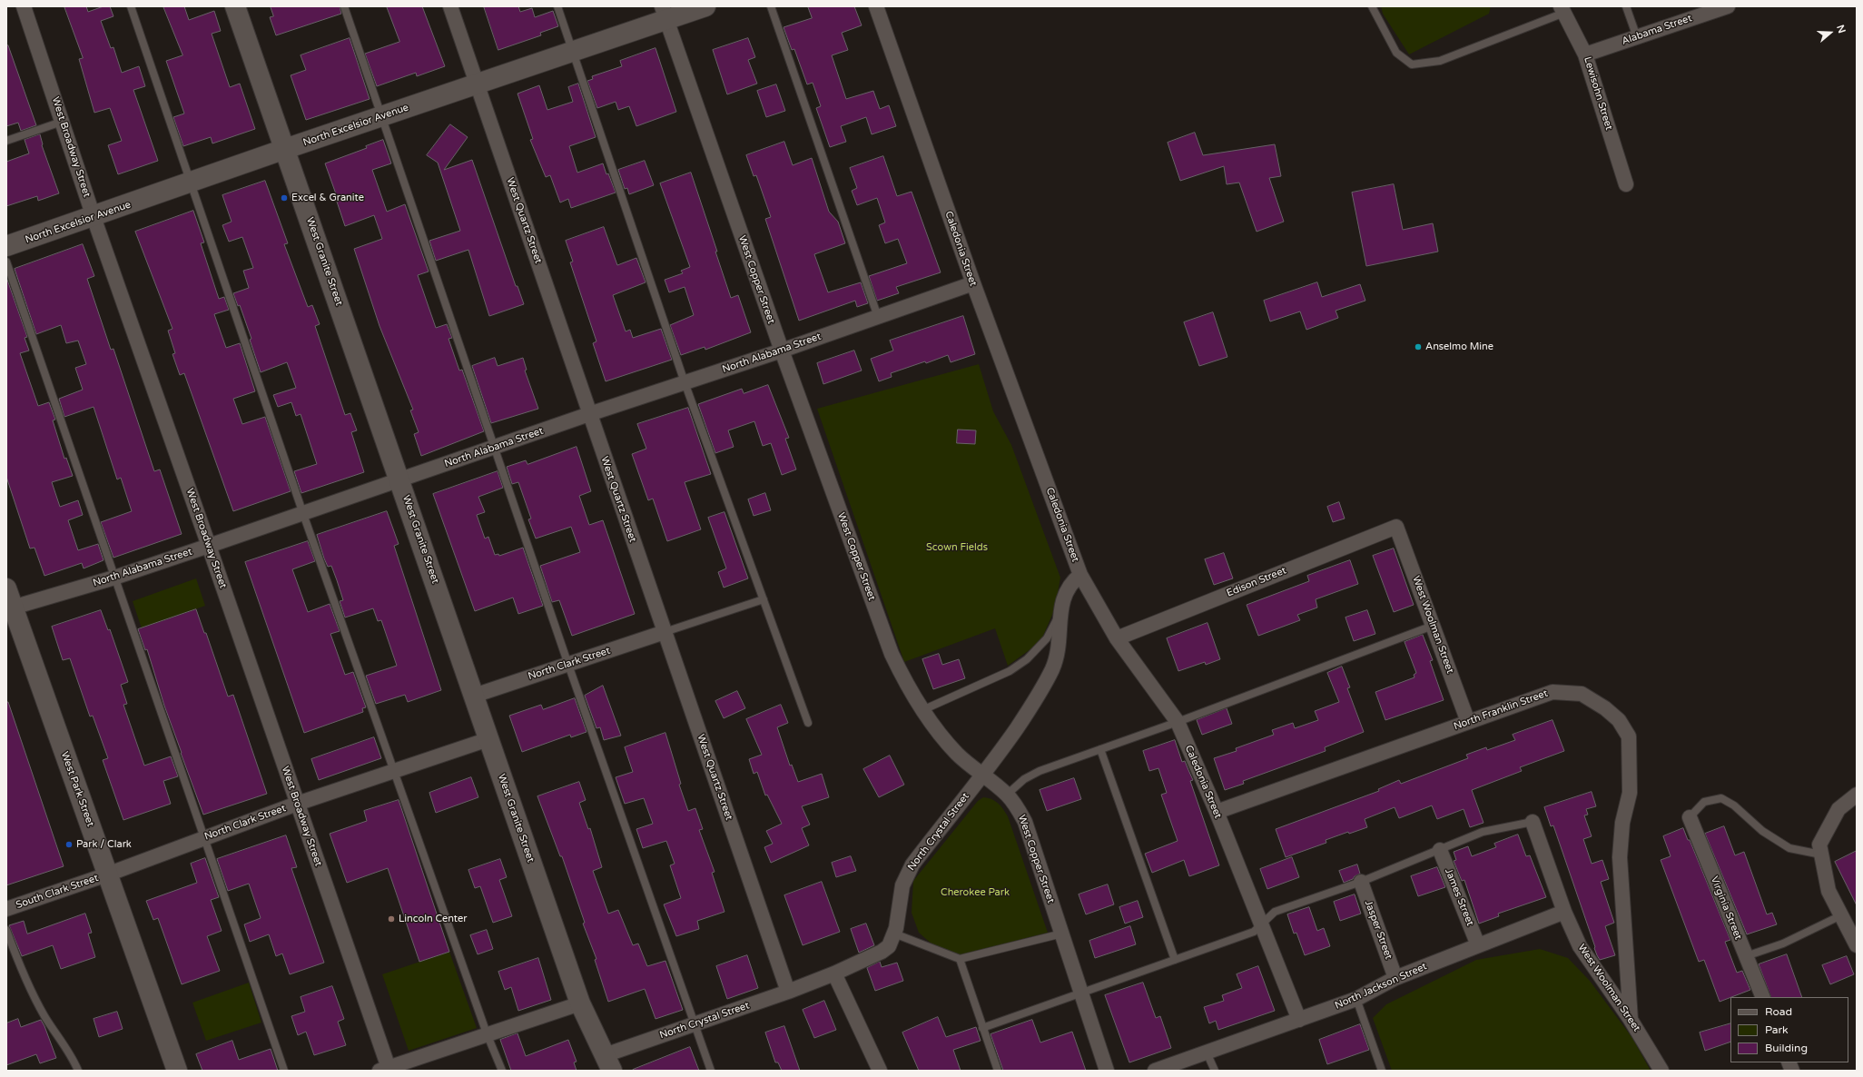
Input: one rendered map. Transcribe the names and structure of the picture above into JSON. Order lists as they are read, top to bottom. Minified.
{"streets":{"street":["Alabama Street","Lewisohn Street","North Excelsior Avenue","West Broadway Street","West Quartz Street","Caledonia Street","West Granite Street","West Copper Street","North Alabama Street","Edison Street","West Woolman Street","North Clark Street","North Franklin Street","West Park Street","North Crystal Street","South Clark Street","James Street","Virginia Street","Jasper Street","North Jackson Street"]},"crossings":[["Alabama Street","Lewisohn Street"],["North Excelsior Avenue","West Broadway Street"],["North Excelsior Avenue","West Quartz Street"],["North Excelsior Avenue","West Granite Street"],["North Excelsior Avenue","West Copper Street"],["West Broadway Street","North Alabama Street"],["West Broadway Street","North Clark Street"],["West Quartz Street","North Alabama Street"],["West Quartz Street","North Clark Street"],["West Quartz Street","North Crystal Street"],["Caledonia Street","North Alabama Street"],["Caledonia Street","Edison Street"],["Caledonia Street","North Franklin Street"],["Caledonia Street","North Crystal Street"],["Caledonia Street","North Jackson Street"],["West Granite Street","North Alabama Street"],["West Granite Street","North Clark Street"],["West Granite Street","North Crystal Street"],["West Copper Street","North Alabama Street"],["West Copper Street","North Crystal Street"],["North Alabama Street","West Park Street"],["Edison Street","West Woolman Street"],["West Woolman Street","North Franklin Street"],["West Woolman Street","North Jackson Street"],["North Clark Street","West Park Street"],["North Clark Street","South Clark Street"],["West Park Street","South Clark Street"],["James Street","North Jackson Street"],["Jasper Street","North Jackson Street"]],"parks":["Scown Fields","Cherokee Park"],"places":["Excel & Granite","Anselmo Mine","Park / Clark","Lincoln Center"],"legend":["Road","Park","Building"],"north":"right"}
